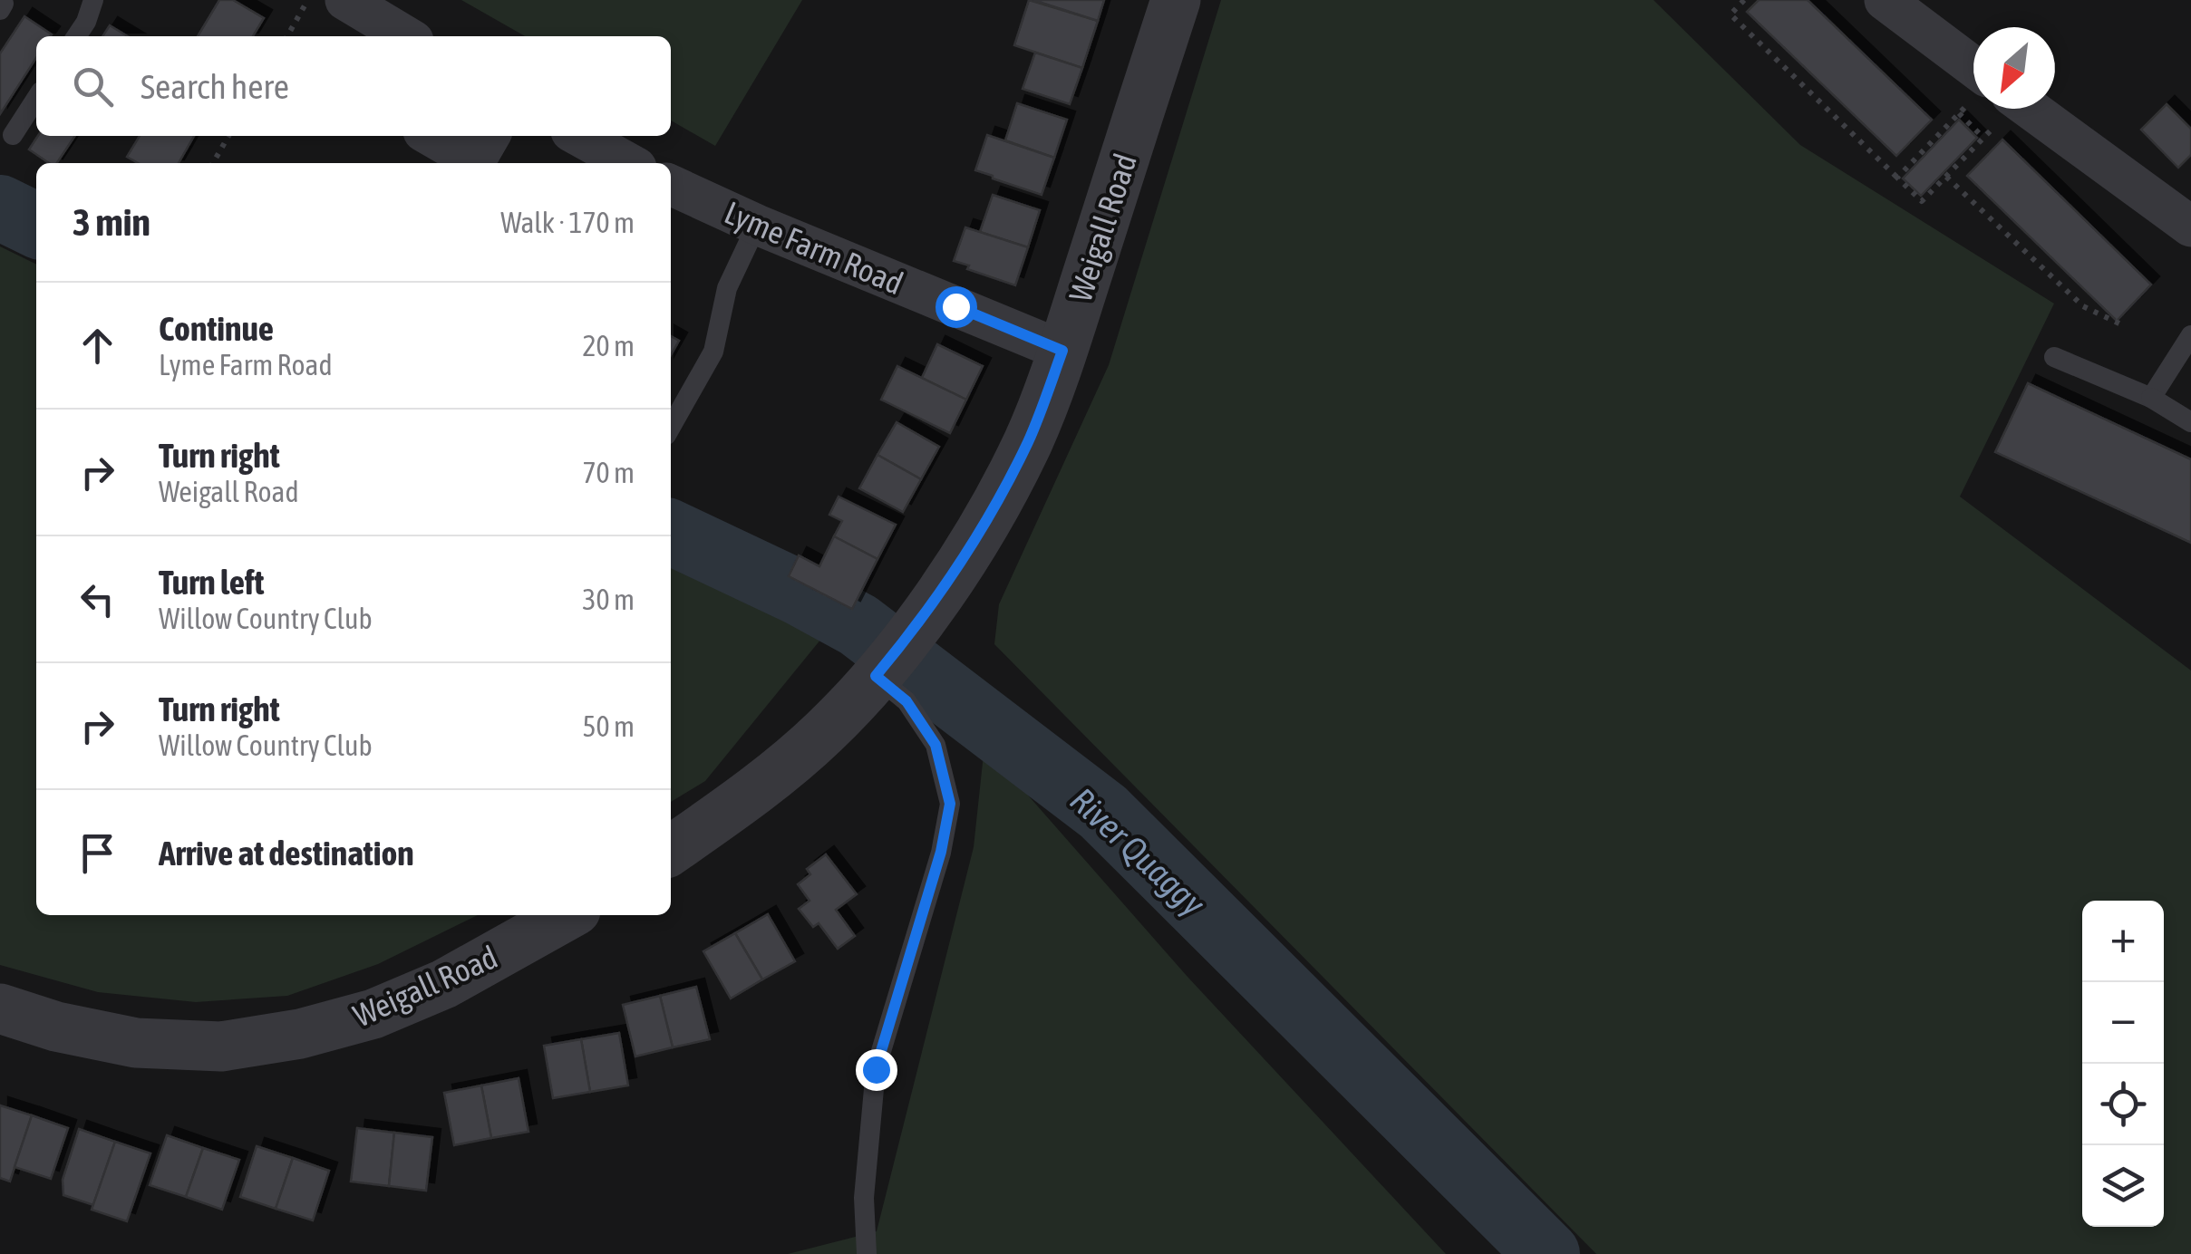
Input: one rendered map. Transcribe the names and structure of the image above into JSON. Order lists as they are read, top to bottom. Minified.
{"streets":{"street":["Weigall Road","Lyme Farm Road"]},"crossings":[["Weigall Road","Lyme Farm Road"]],"water":["River Quaggy"],"north":"bottom left","page":{"search":"Search here","heading":["3 min","Walk · 170 m"],"list":[["Continue","Lyme Farm Road","20 m"],["Turn right","Weigall Road","70 m"],["Turn left","Willow Country Club","30 m"],["Turn right","Willow Country Club","50 m"],"Arrive at destination"],"map_buttons":["+","−"]}}
